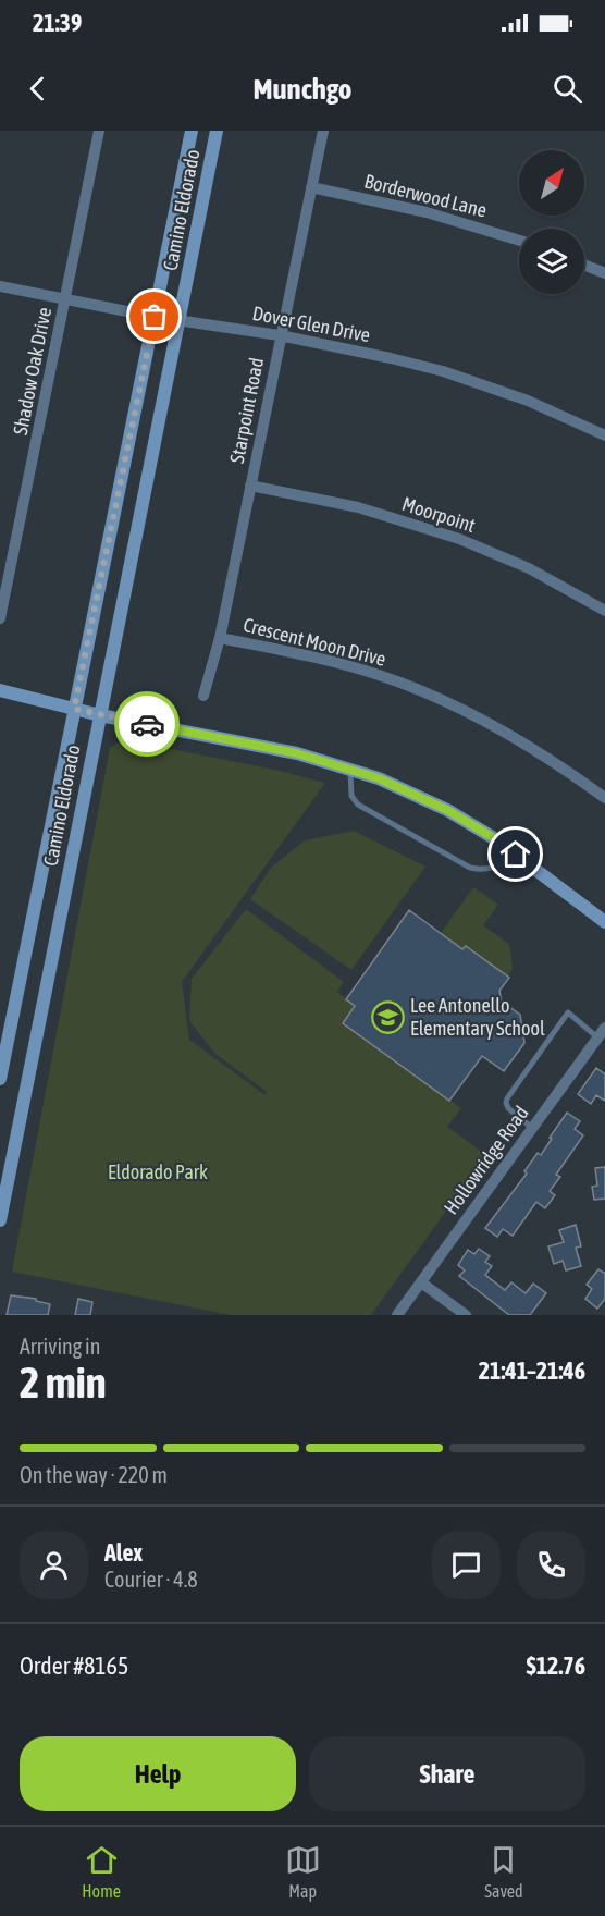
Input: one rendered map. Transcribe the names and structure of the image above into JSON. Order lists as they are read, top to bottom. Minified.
{"streets":{"main road":["Camino Eldorado"],"street":["Borderwood Lane","Dover Glen Drive","Shadow Oak Drive","Starpoint Road","Moorpoint","Crescent Moon Drive","Hollowridge Road"]},"crossings":[["Borderwood Lane","Starpoint Road"],["Camino Eldorado","Dover Glen Drive"],["Dover Glen Drive","Shadow Oak Drive"],["Dover Glen Drive","Starpoint Road"],["Starpoint Road","Moorpoint"],["Starpoint Road","Crescent Moon Drive"]],"parks":["Eldorado Park"],"places":{"school or university":["Lee Antonello Elementary School"]},"north":"top right","page":{"status":"21:39","header":"Munchgo","heading":["2 min","Arriving in","21:41–21:46"],"panel":["Alex","Courier · 4.8","Order #8165","$12.76"],"bar":"On the way · 220 m","buttons":["Help","Share"],"tabs":["Home","Map","Saved"]}}
